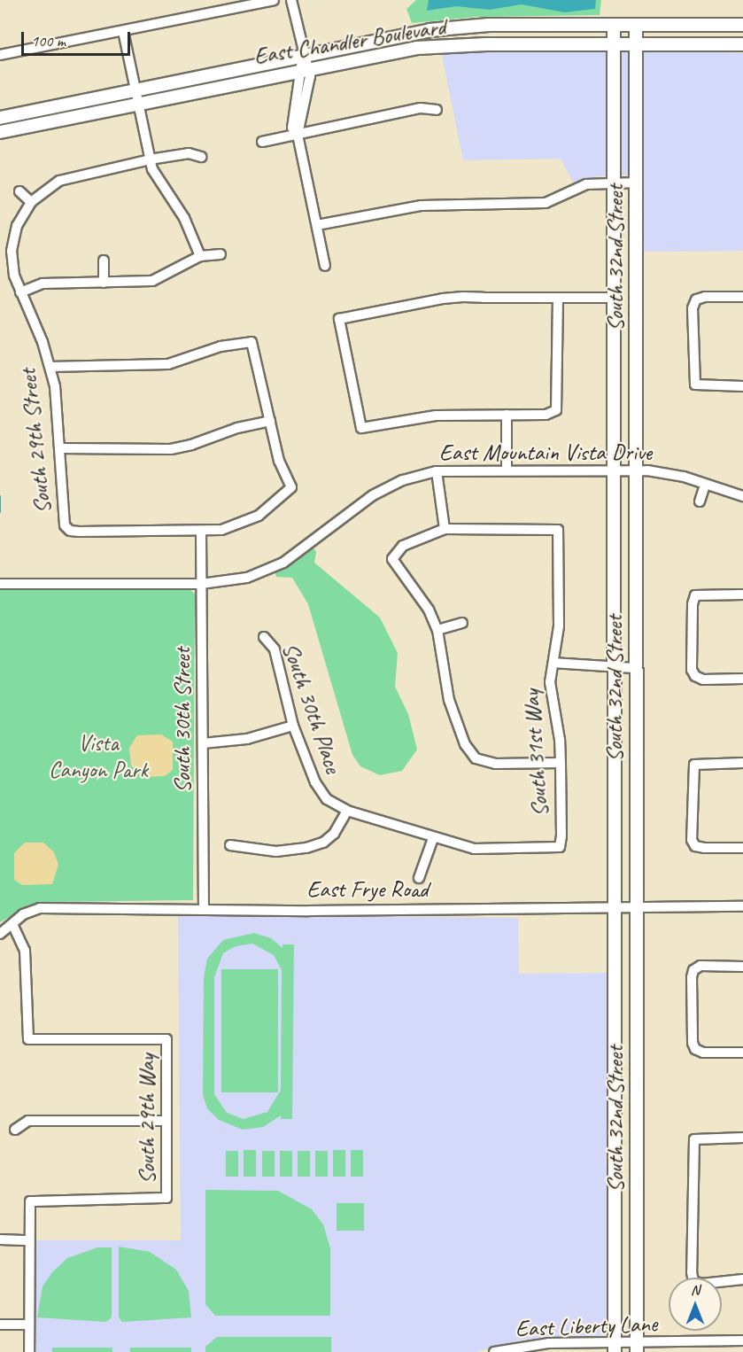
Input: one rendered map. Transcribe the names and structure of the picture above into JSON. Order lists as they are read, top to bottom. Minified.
{"streets":{"main road":["East Chandler Boulevard","South 32nd Street"],"street":["South 29th Street","East Mountain Vista Drive","South 30th Place","South 30th Street","South 31st Way","East Frye Road","South 29th Way","East Liberty Lane"]},"crossings":[["East Chandler Boulevard","South 32nd Street"],["South 32nd Street","East Mountain Vista Drive"],["South 32nd Street","East Frye Road"],["South 32nd Street","East Liberty Lane"],["South 29th Street","South 30th Street"],["East Mountain Vista Drive","South 30th Street"],["South 30th Place","South 31st Way"],["South 30th Street","East Frye Road"],["East Frye Road","South 29th Way"]],"parks":["Vista Canyon Park"],"scale_bar":"100 m","north":"top"}
